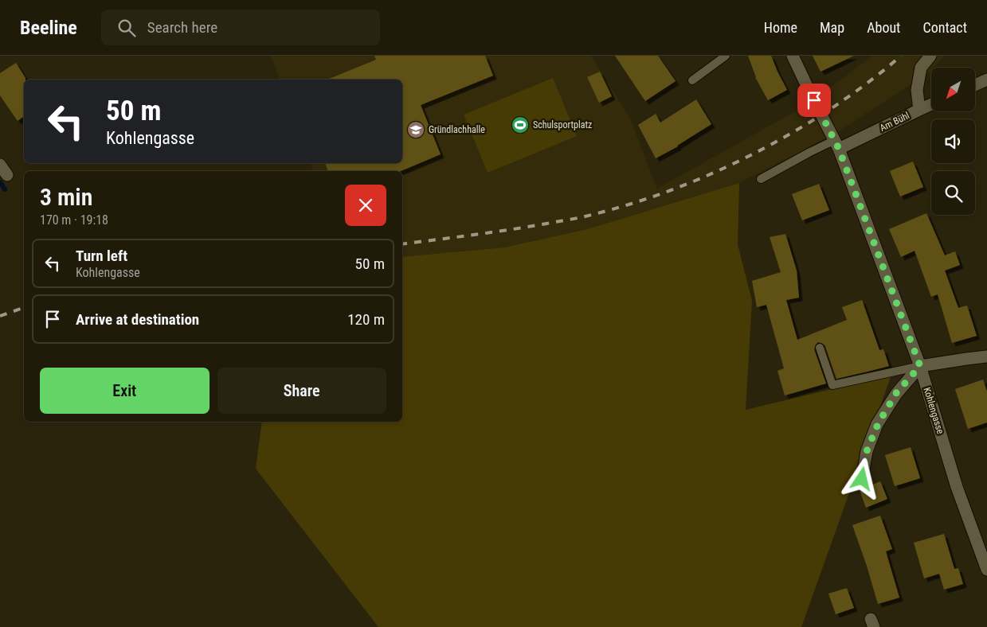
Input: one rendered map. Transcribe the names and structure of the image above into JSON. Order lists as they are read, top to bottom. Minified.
{"streets":{"street":["Am Bühl","Kohlengasse"]},"crossings":[["Am Bühl","Kohlengasse"]],"places":{"sports":["Schulsportplatz"],"school or university":["Gründlachhalle"]},"north":"bottom left","page":{"header":"Beeline","search":"Search here","nav":["Home","Map","About","Contact"],"turn":["50 m","Kohlengasse"],"heading":["3 min","170 m · 19:18"],"list":[{"name":"Turn left","note":"Kohlengasse","value":"50 m"},{"name":"Arrive at destination","value":"120 m"}],"buttons":["Exit","Share"]}}
